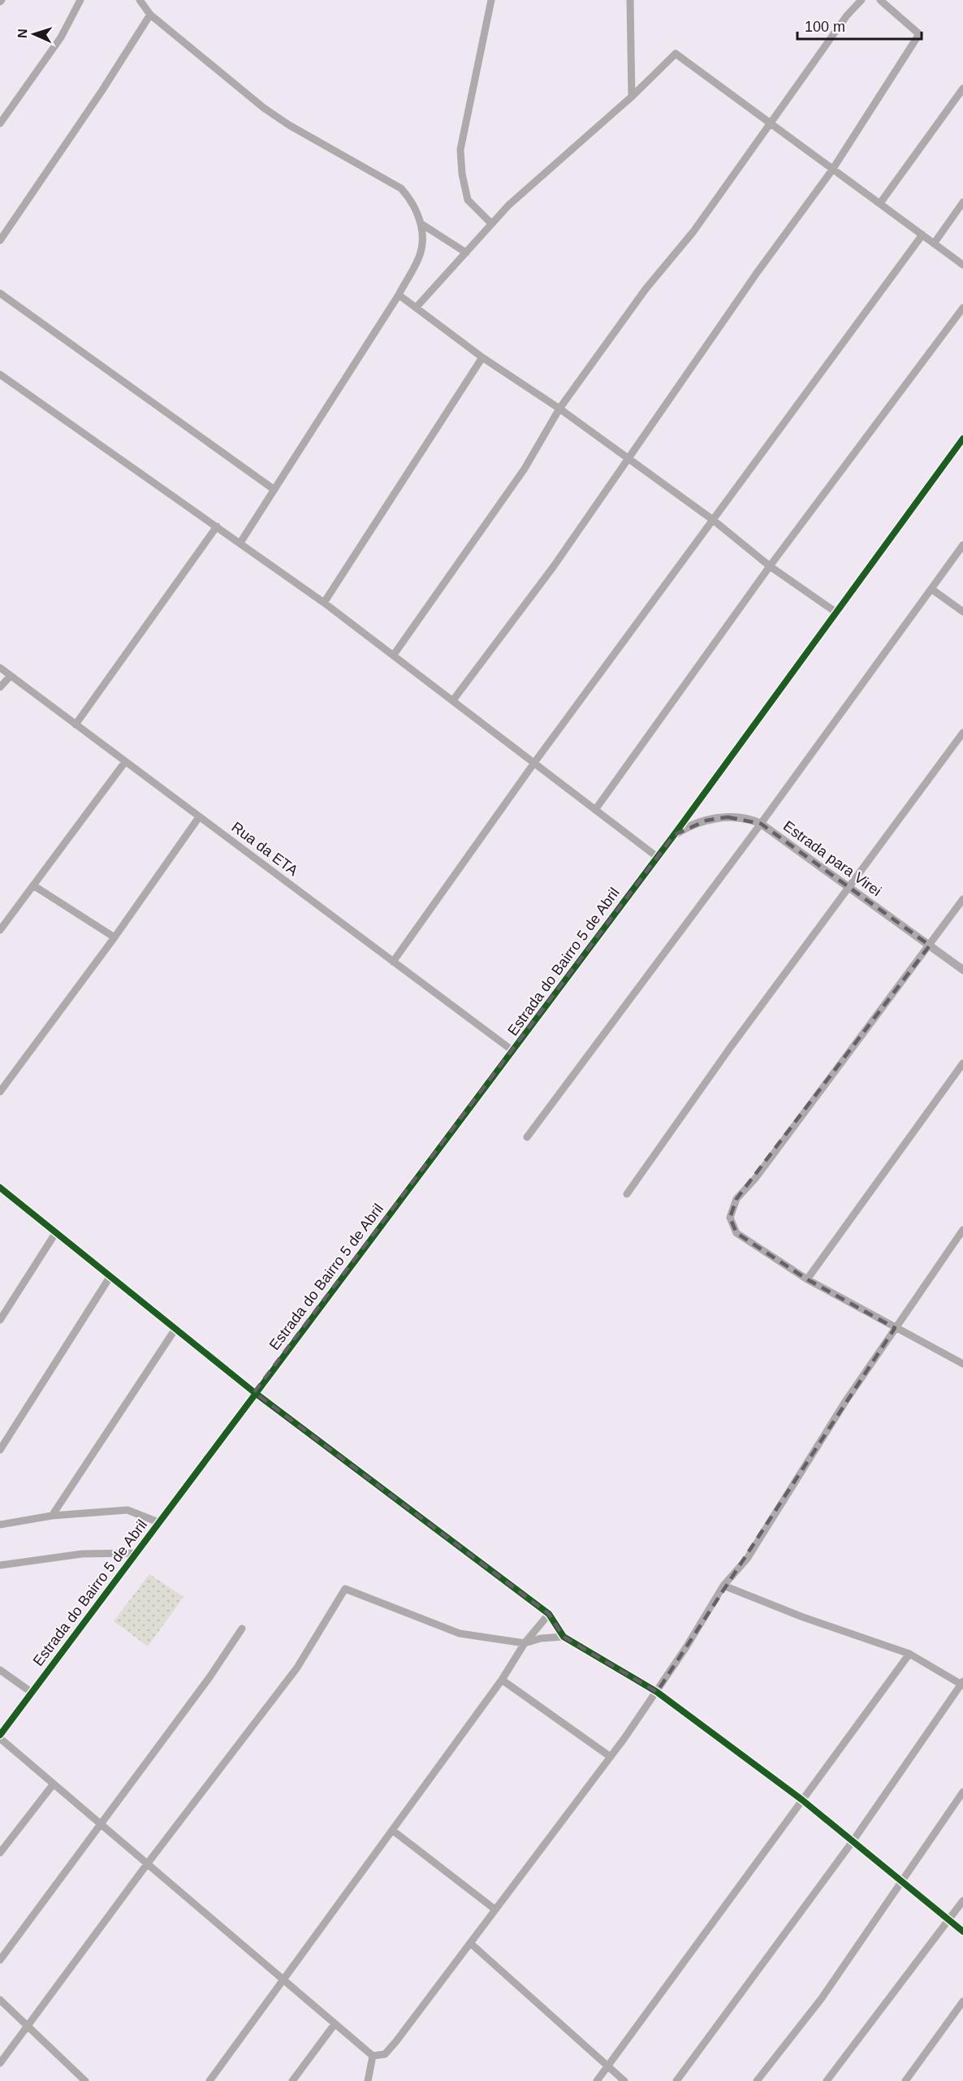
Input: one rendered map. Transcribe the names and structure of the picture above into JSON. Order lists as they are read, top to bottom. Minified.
{"streets":{"street":["Rua da ETA","Estrada para Virei","Estrada do Bairro 5 de Abril"]},"crossings":[["Rua da ETA","Estrada do Bairro 5 de Abril"],["Estrada para Virei","Estrada do Bairro 5 de Abril"]],"scale_bar":"100 m","north":"left"}
